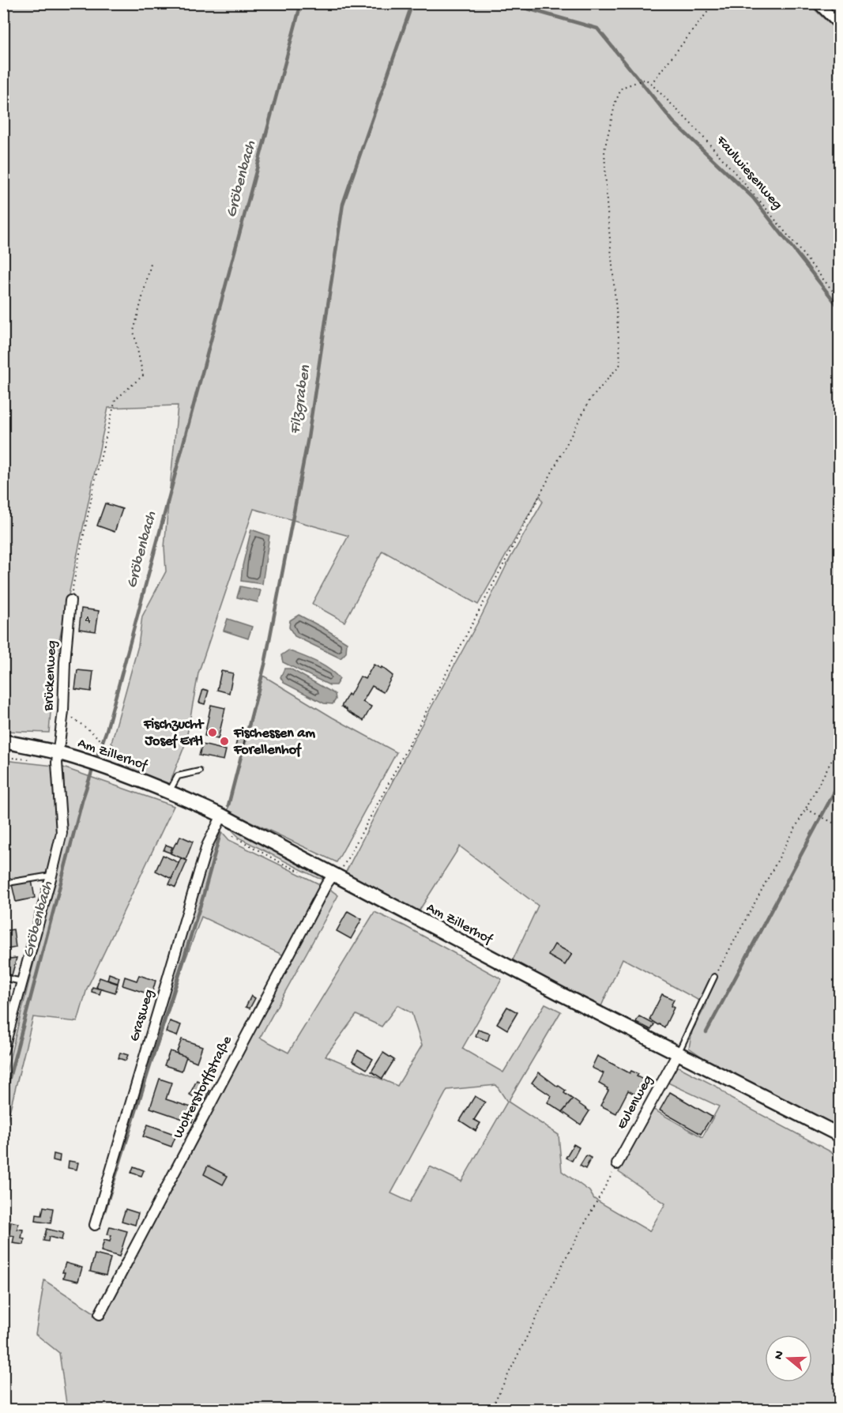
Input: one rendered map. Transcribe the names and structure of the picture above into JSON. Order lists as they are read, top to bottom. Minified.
{"streets":{"street":["Brückenweg","Am Zillerhof","Grasweg","Wolterstorffstraße","Eulenweg"],"path":["Faulwiesenweg"]},"crossings":[["Faulwiesenweg","Am Zillerhof"],["Faulwiesenweg","Wolterstorffstraße"],["Brückenweg","Am Zillerhof"],["Am Zillerhof","Grasweg"],["Am Zillerhof","Wolterstorffstraße"],["Am Zillerhof","Eulenweg"]],"water":["Gröbenbach","Filzgraben"],"places":["Fischzucht Josef Ertl","Fischessen am Forellenhof"],"house_numbers":["4"],"north":"left"}
